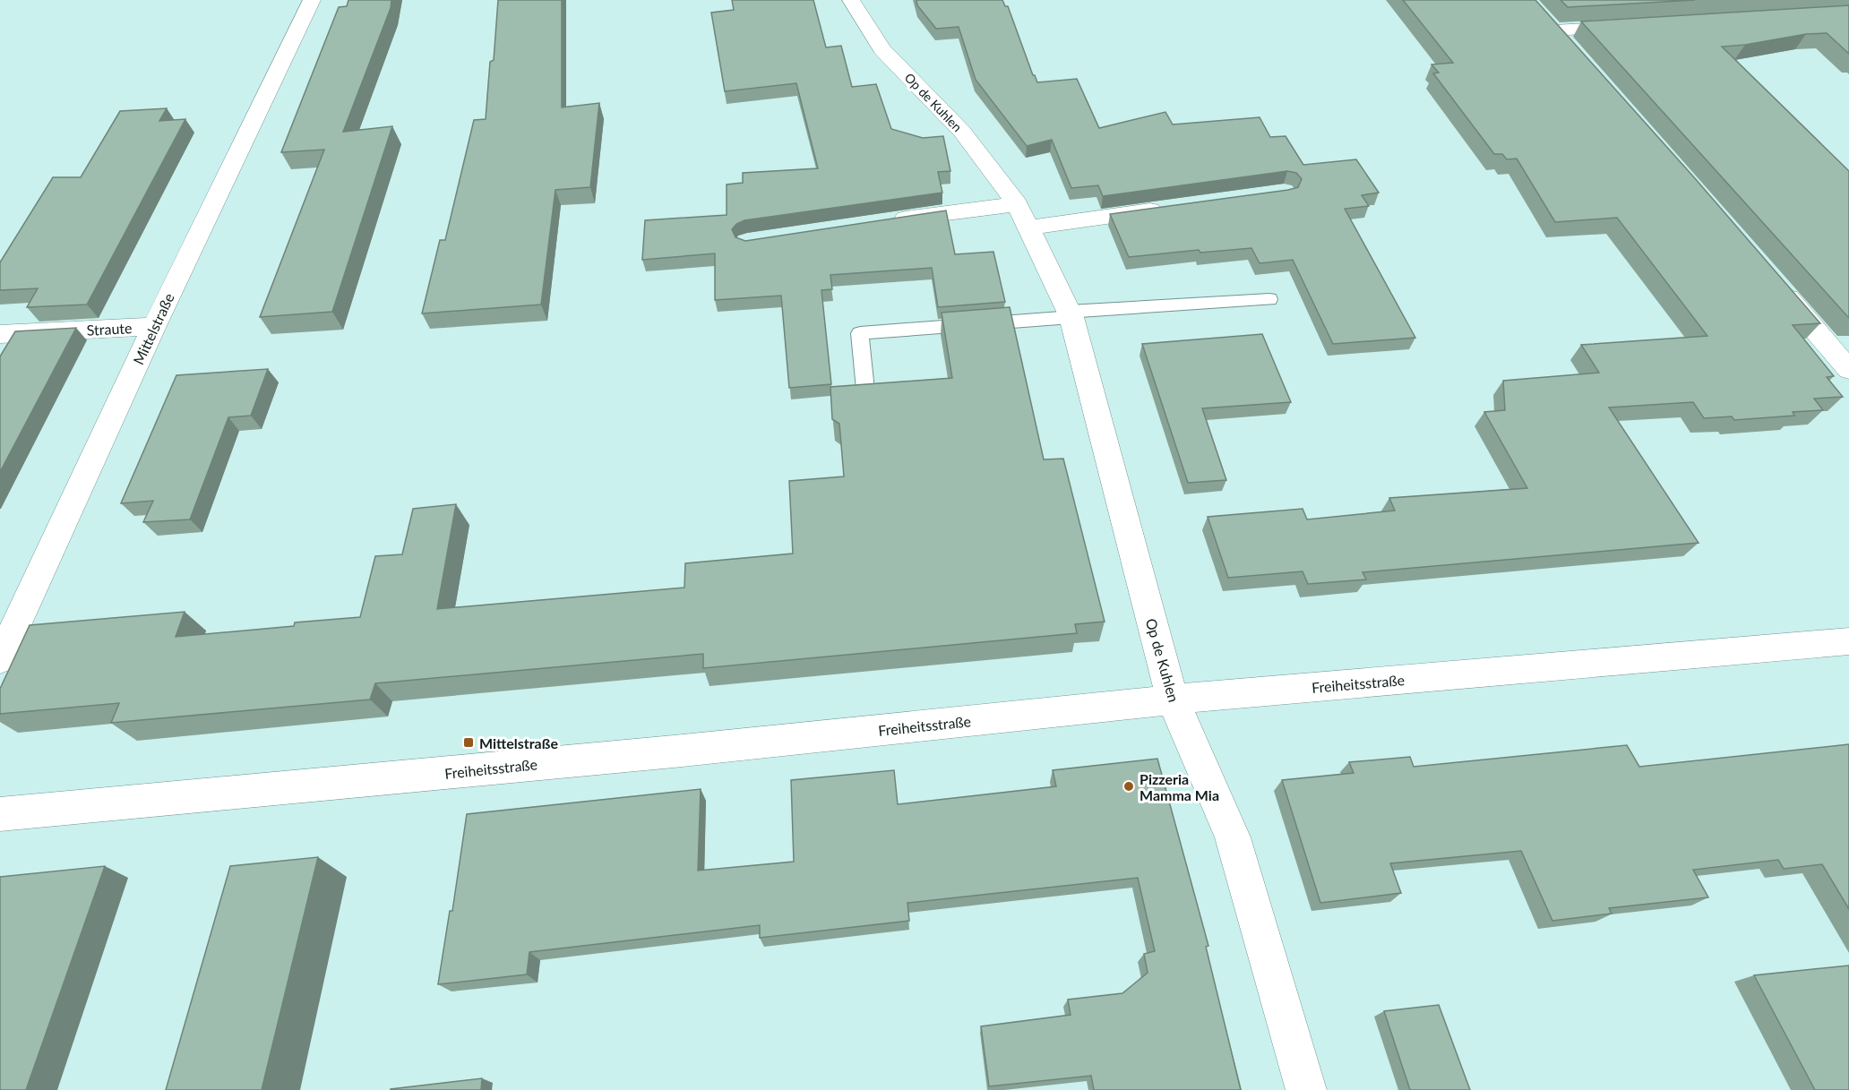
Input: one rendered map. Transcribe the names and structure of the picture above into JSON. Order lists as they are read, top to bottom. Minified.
{"streets":{"street":["Op de Kuhlen","Straute","Mittelstraße","Freiheitsstraße"]},"crossings":[["Op de Kuhlen","Freiheitsstraße"],["Straute","Mittelstraße"]],"places":{"transit":["Mittelstraße"],"other":["Pizzeria Mamma Mia"]}}
